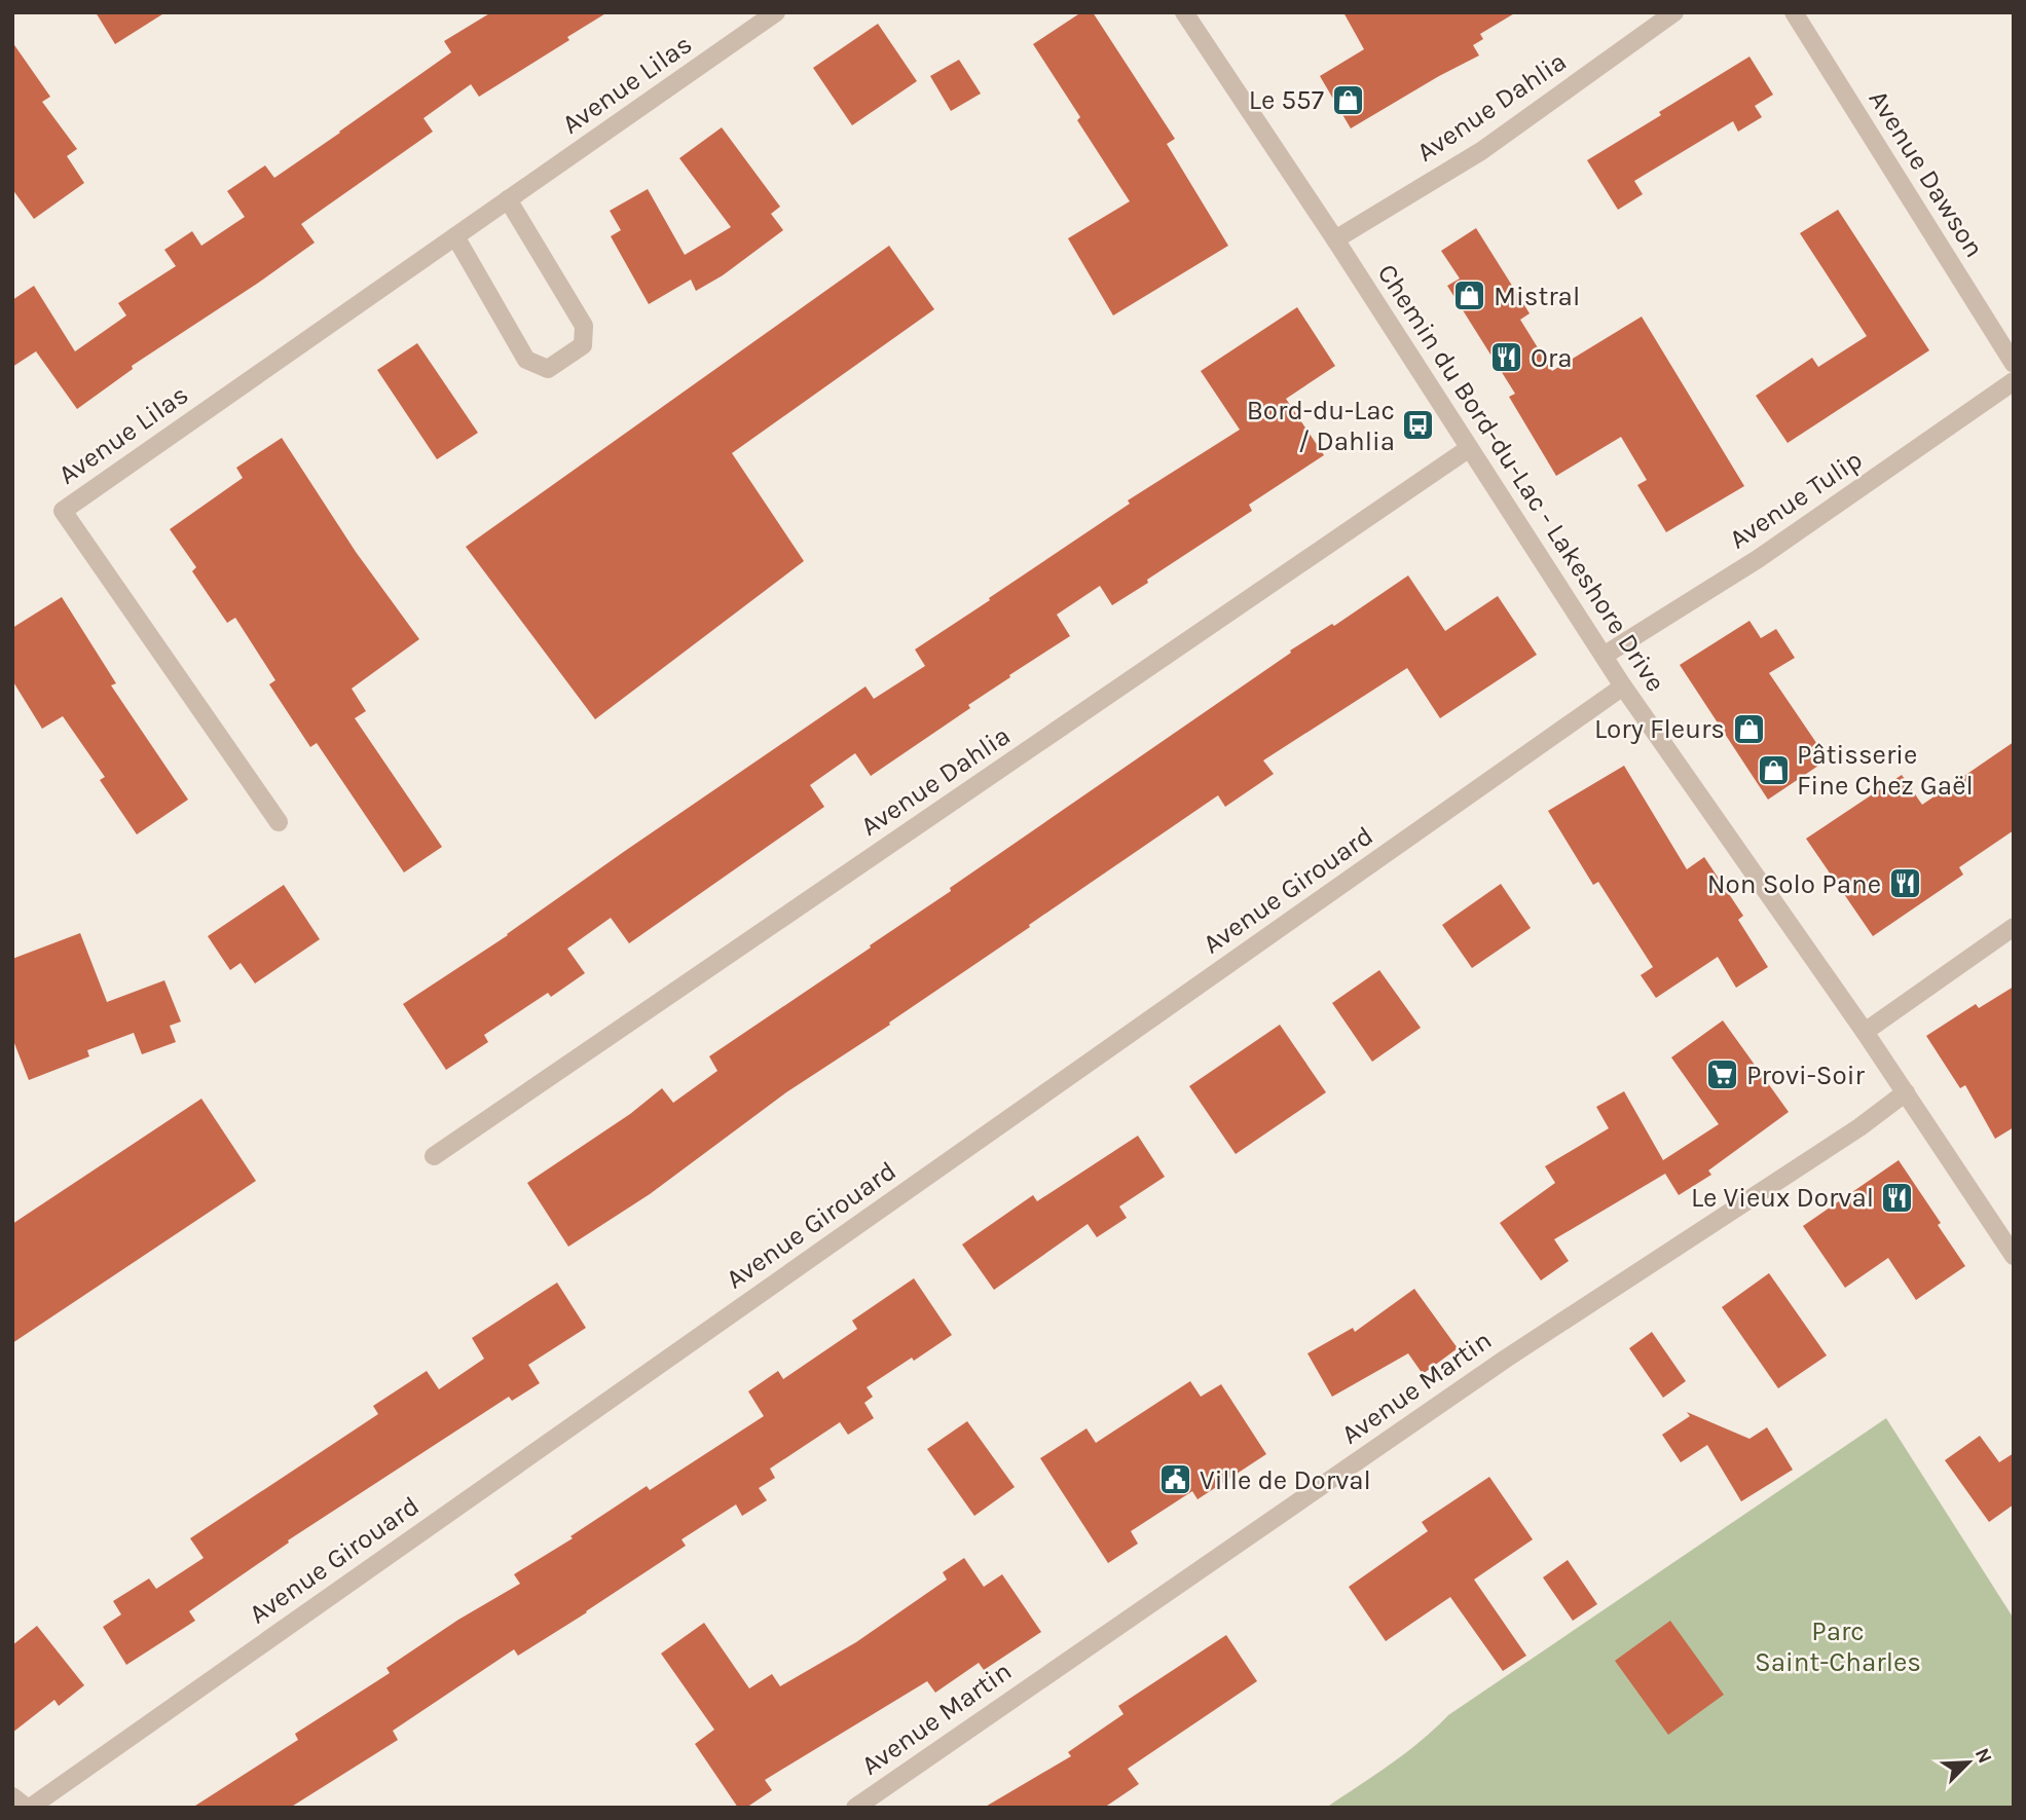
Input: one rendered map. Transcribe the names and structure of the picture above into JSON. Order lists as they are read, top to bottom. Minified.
{"streets":{"street":["Avenue Lilas","Avenue Dahlia","Avenue Dawson","Chemin du Bord-du-Lac - Lakeshore Drive","Avenue Tulip","Avenue Girouard","Avenue Martin"]},"crossings":[["Avenue Dahlia","Chemin du Bord-du-Lac - Lakeshore Drive"],["Chemin du Bord-du-Lac - Lakeshore Drive","Avenue Tulip"],["Chemin du Bord-du-Lac - Lakeshore Drive","Avenue Girouard"],["Chemin du Bord-du-Lac - Lakeshore Drive","Avenue Martin"]],"parks":["Parc Saint-Charles"],"places":{"shop":["Le 557","Mistral","Lory Fleurs","Pâtisserie Fine Chez Gaël"],"restaurant":["Ora","Non Solo Pane","Le Vieux Dorval"],"bus stop":["Bord-du-Lac / Dahlia"],"supermarket":["Provi-Soir"],"public building":["Ville de Dorval"]},"north":"top right"}
